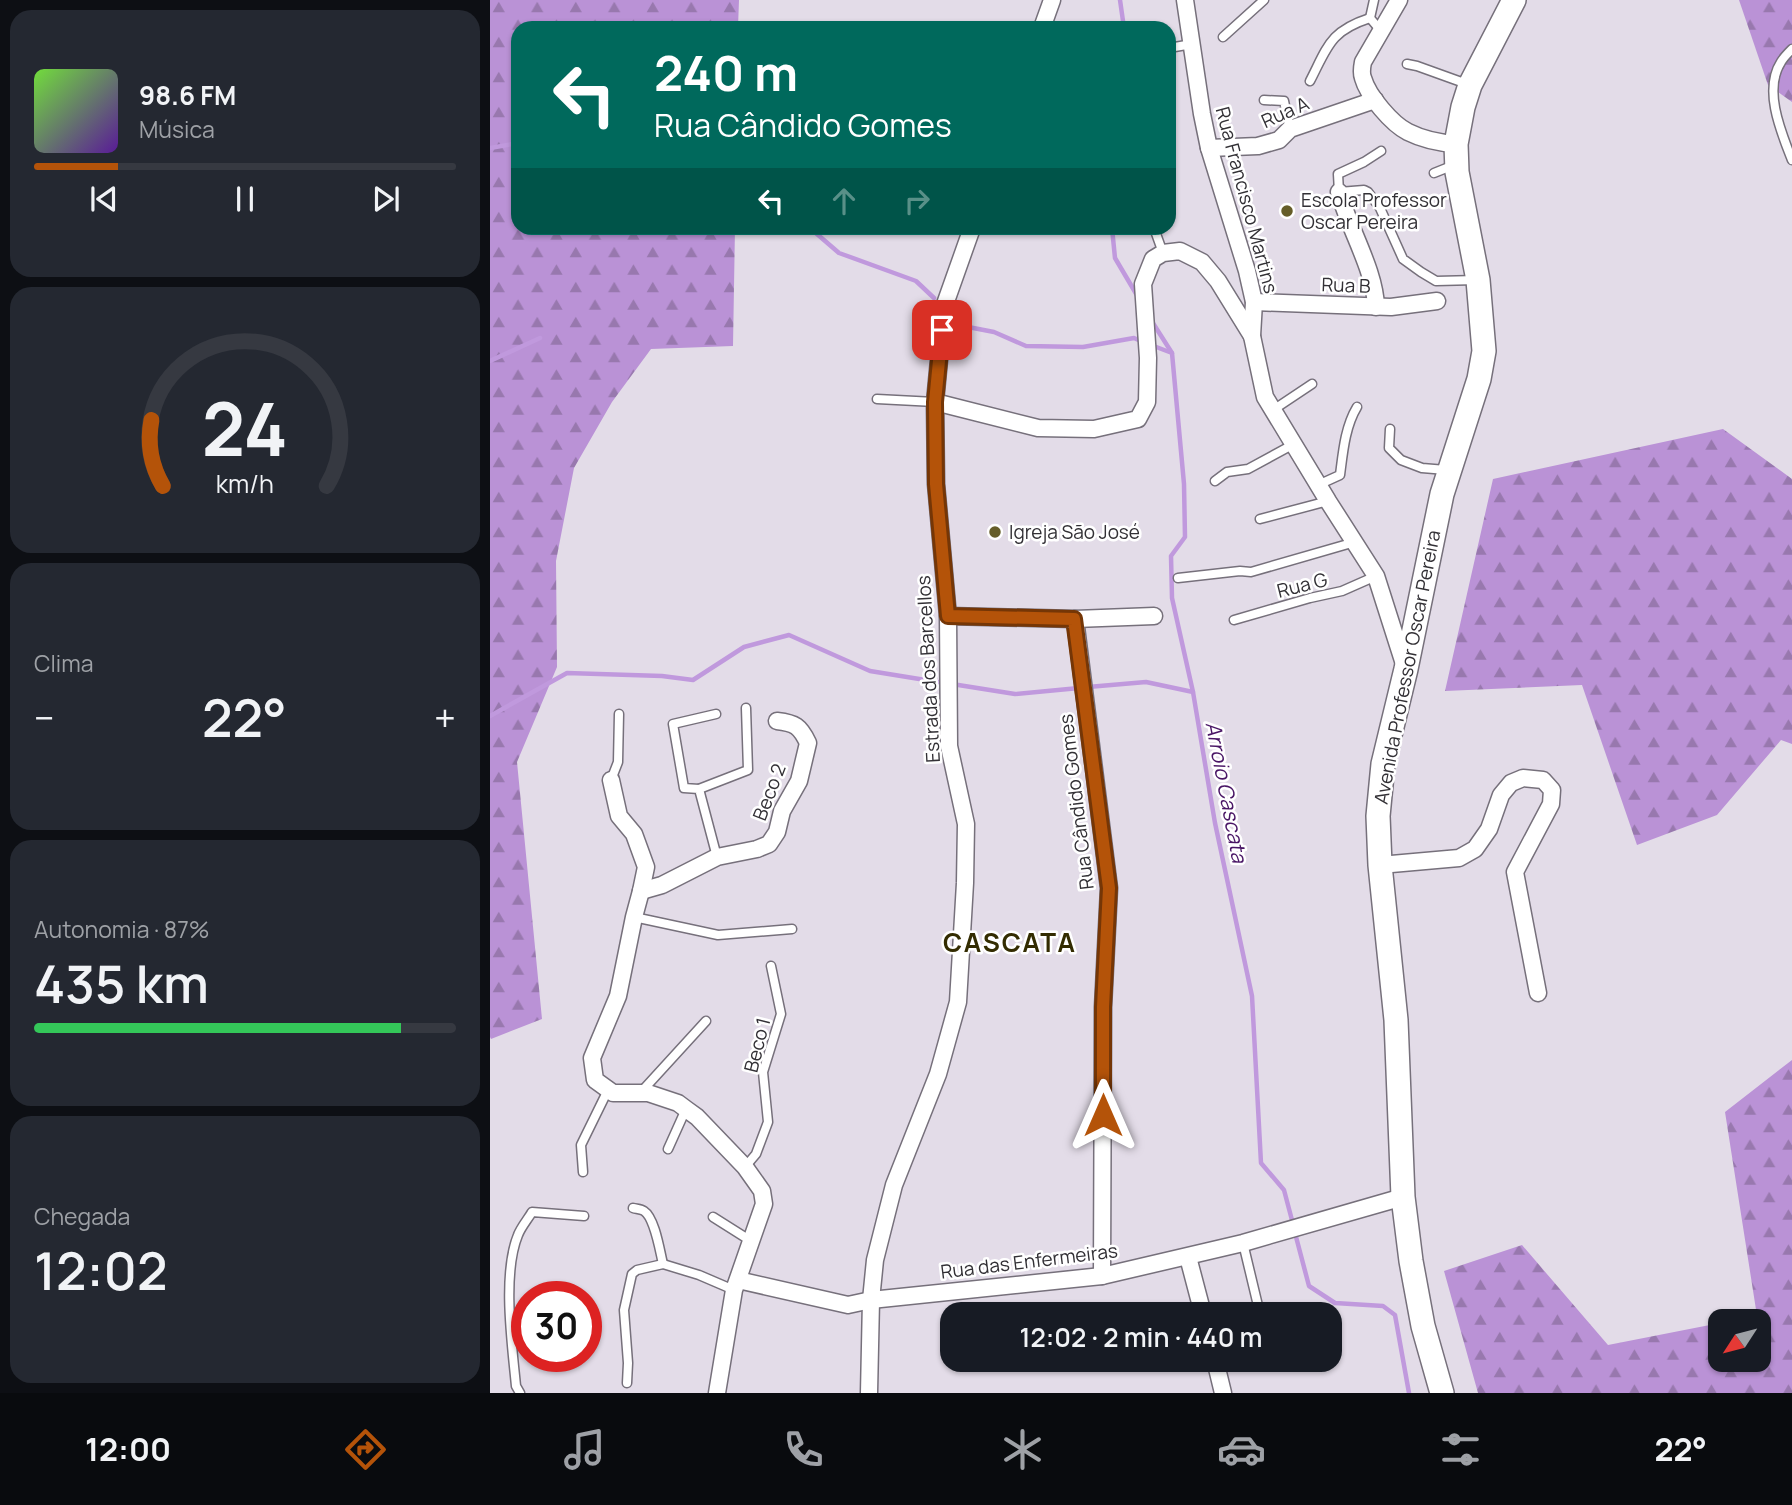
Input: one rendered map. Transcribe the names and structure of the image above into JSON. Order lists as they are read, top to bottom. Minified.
{"streets":{"main road":["Avenida Professor Oscar Pereira"],"street":["Rua A","Rua Francisco Martins","Rua B","Estrada dos Barcellos","Beco 2","Rua Cândido Gomes","Rua das Enfermeiras"],"lane":["Rua G","Beco 1"]},"crossings":[["Rua A","Rua Francisco Martins"],["Rua Francisco Martins","Rua B"],["Rua Francisco Martins","Rua G"],["Rua Francisco Martins","Avenida Professor Oscar Pereira"],["Avenida Professor Oscar Pereira","Rua das Enfermeiras"],["Estrada dos Barcellos","Rua das Enfermeiras"],["Rua Cândido Gomes","Rua das Enfermeiras"]],"districts":["CASCATA"],"water":["Arroio Cascata"],"places":["Escola Professor Oscar Pereira","Igreja São José"],"north":"bottom left","page":{"turn":["240 m","Rua Cândido Gomes"],"song":["98.6 FM","Música"],"tile":["Clima",["Autonomia · 87%","435 km"],["Chegada","12:02"]],"heat":["−","22°","+"],"limit":"30","trip":"12:02 · 2 min · 440 m","tabs":["12:00","22°"],"gauge":["24","km/h"]}}
